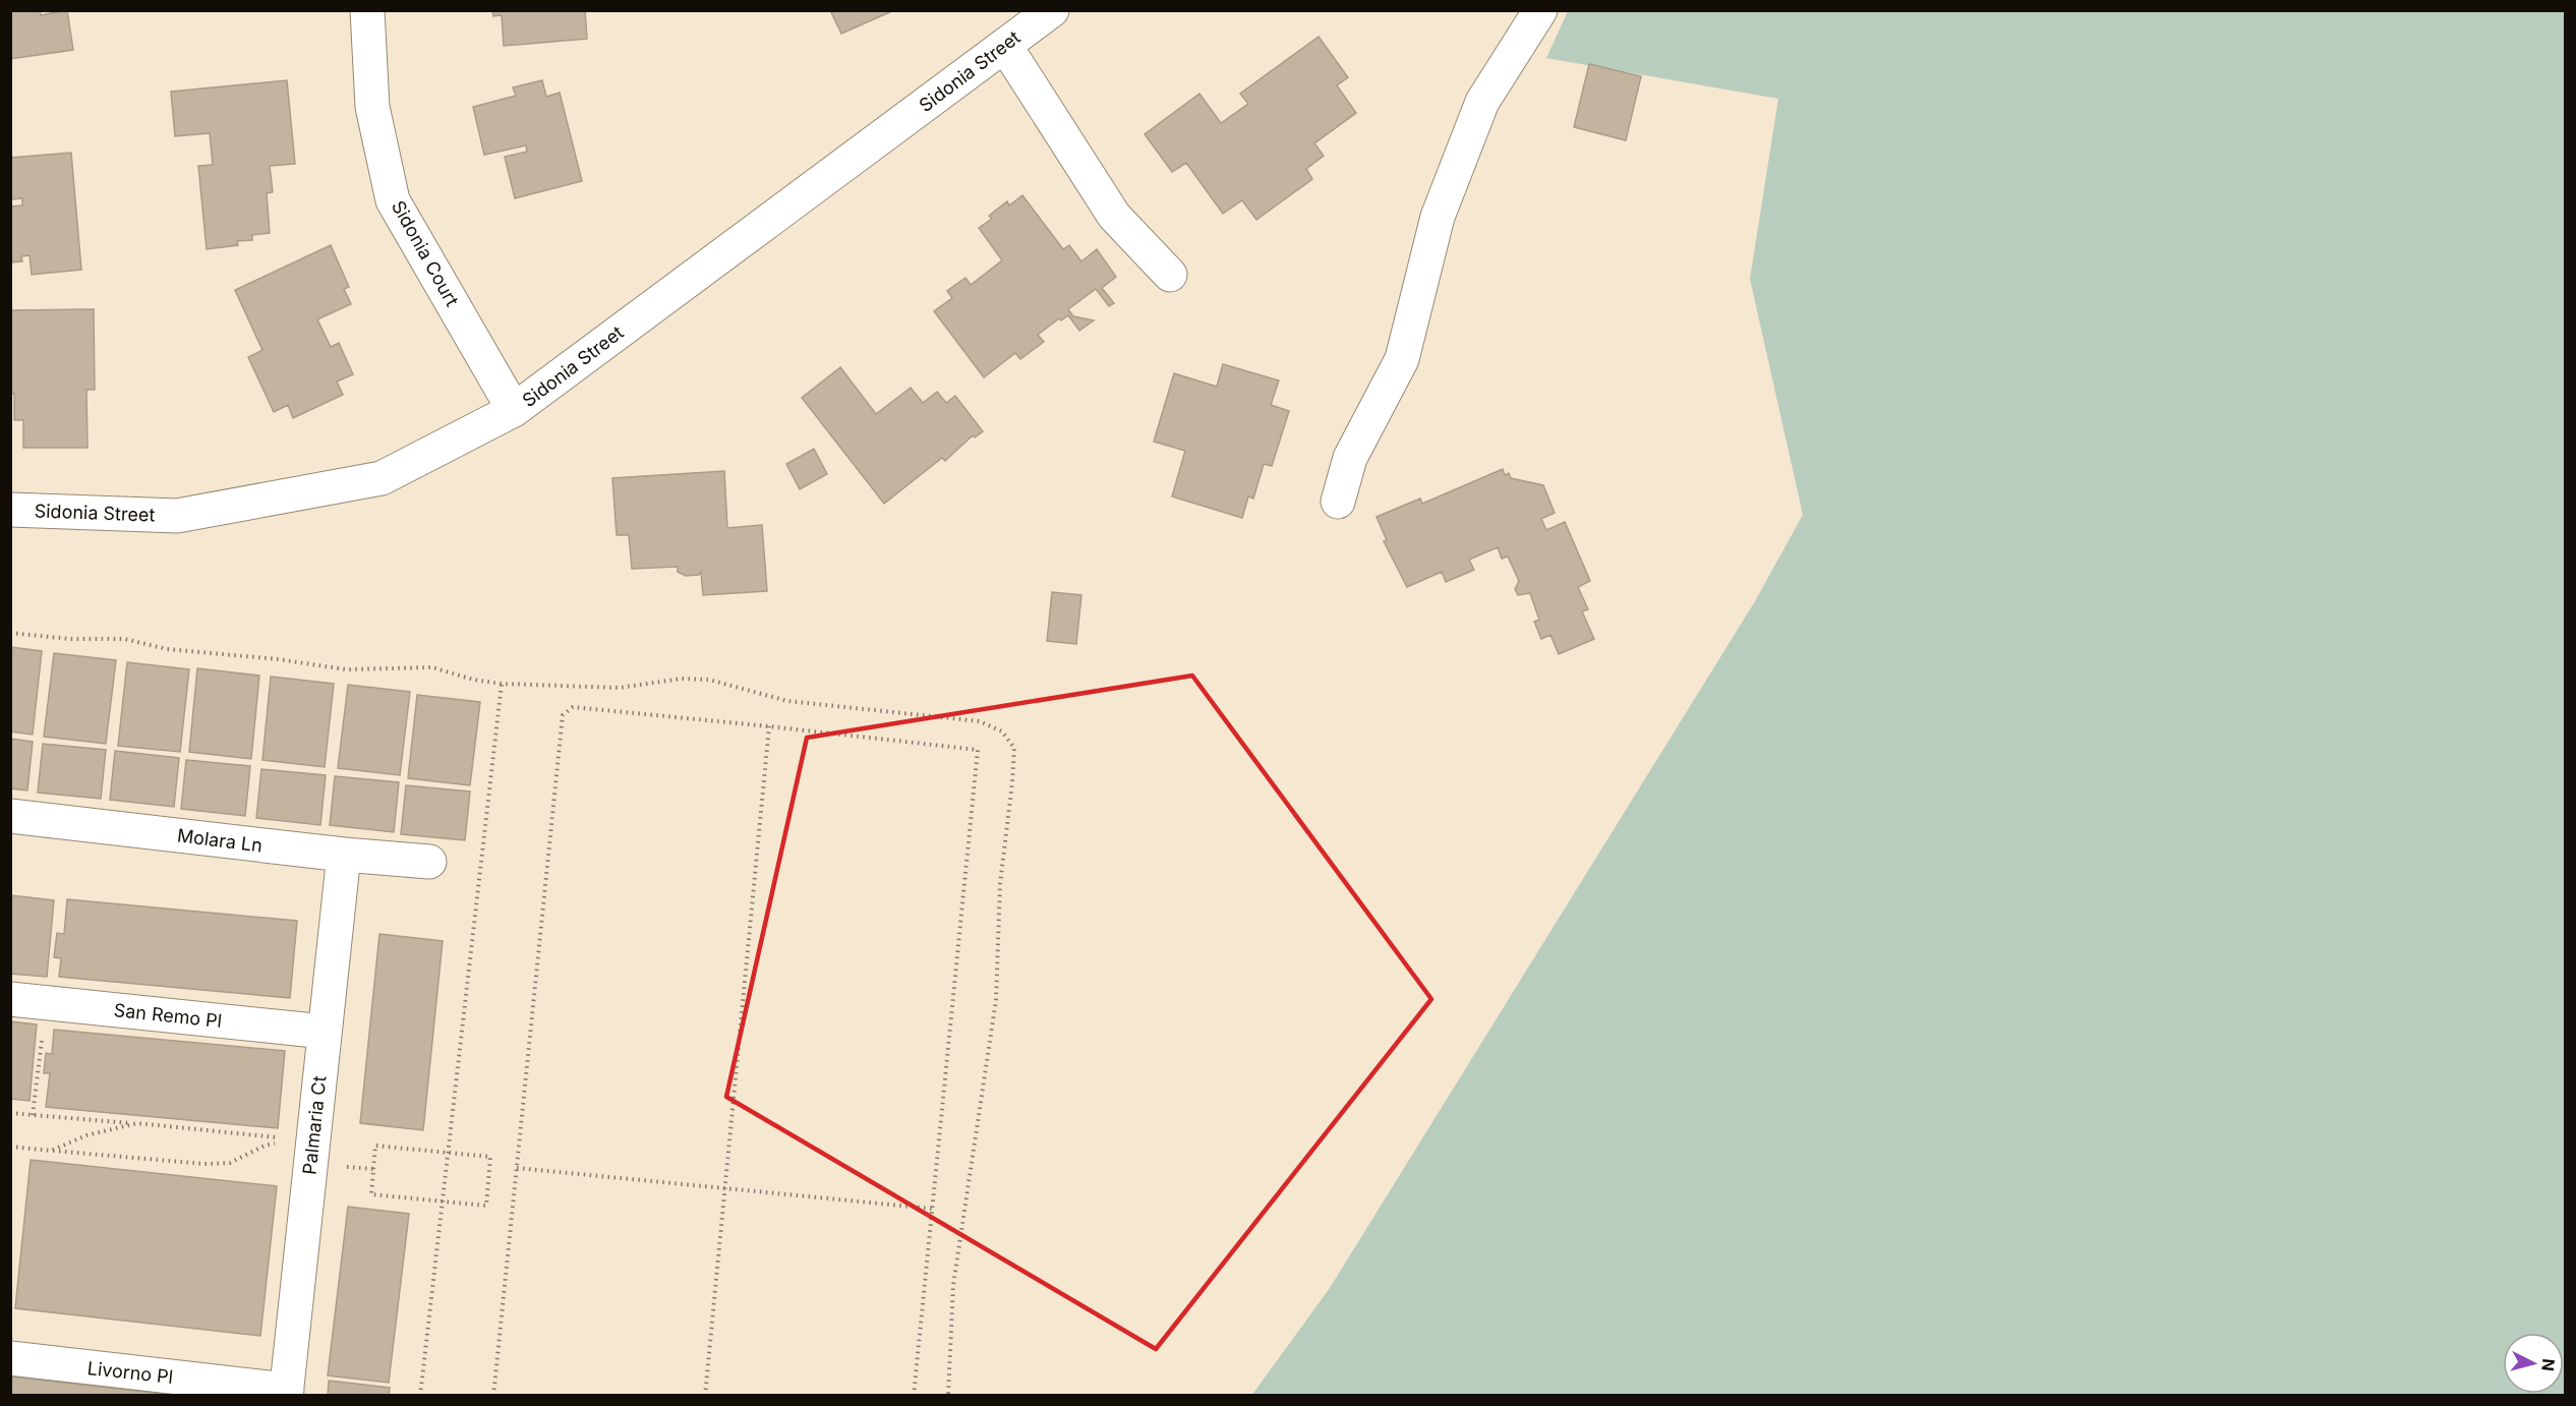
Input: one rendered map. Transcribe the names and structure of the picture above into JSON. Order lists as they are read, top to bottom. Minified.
{"streets":{"street":["Sidonia Street","Sidonia Court","Molara Ln","San Remo Pl","Palmaria Ct","Livorno Pl"]},"crossings":[["Sidonia Street","Sidonia Court"],["Molara Ln","Palmaria Ct"],["San Remo Pl","Palmaria Ct"],["Palmaria Ct","Livorno Pl"]],"north":"right"}
